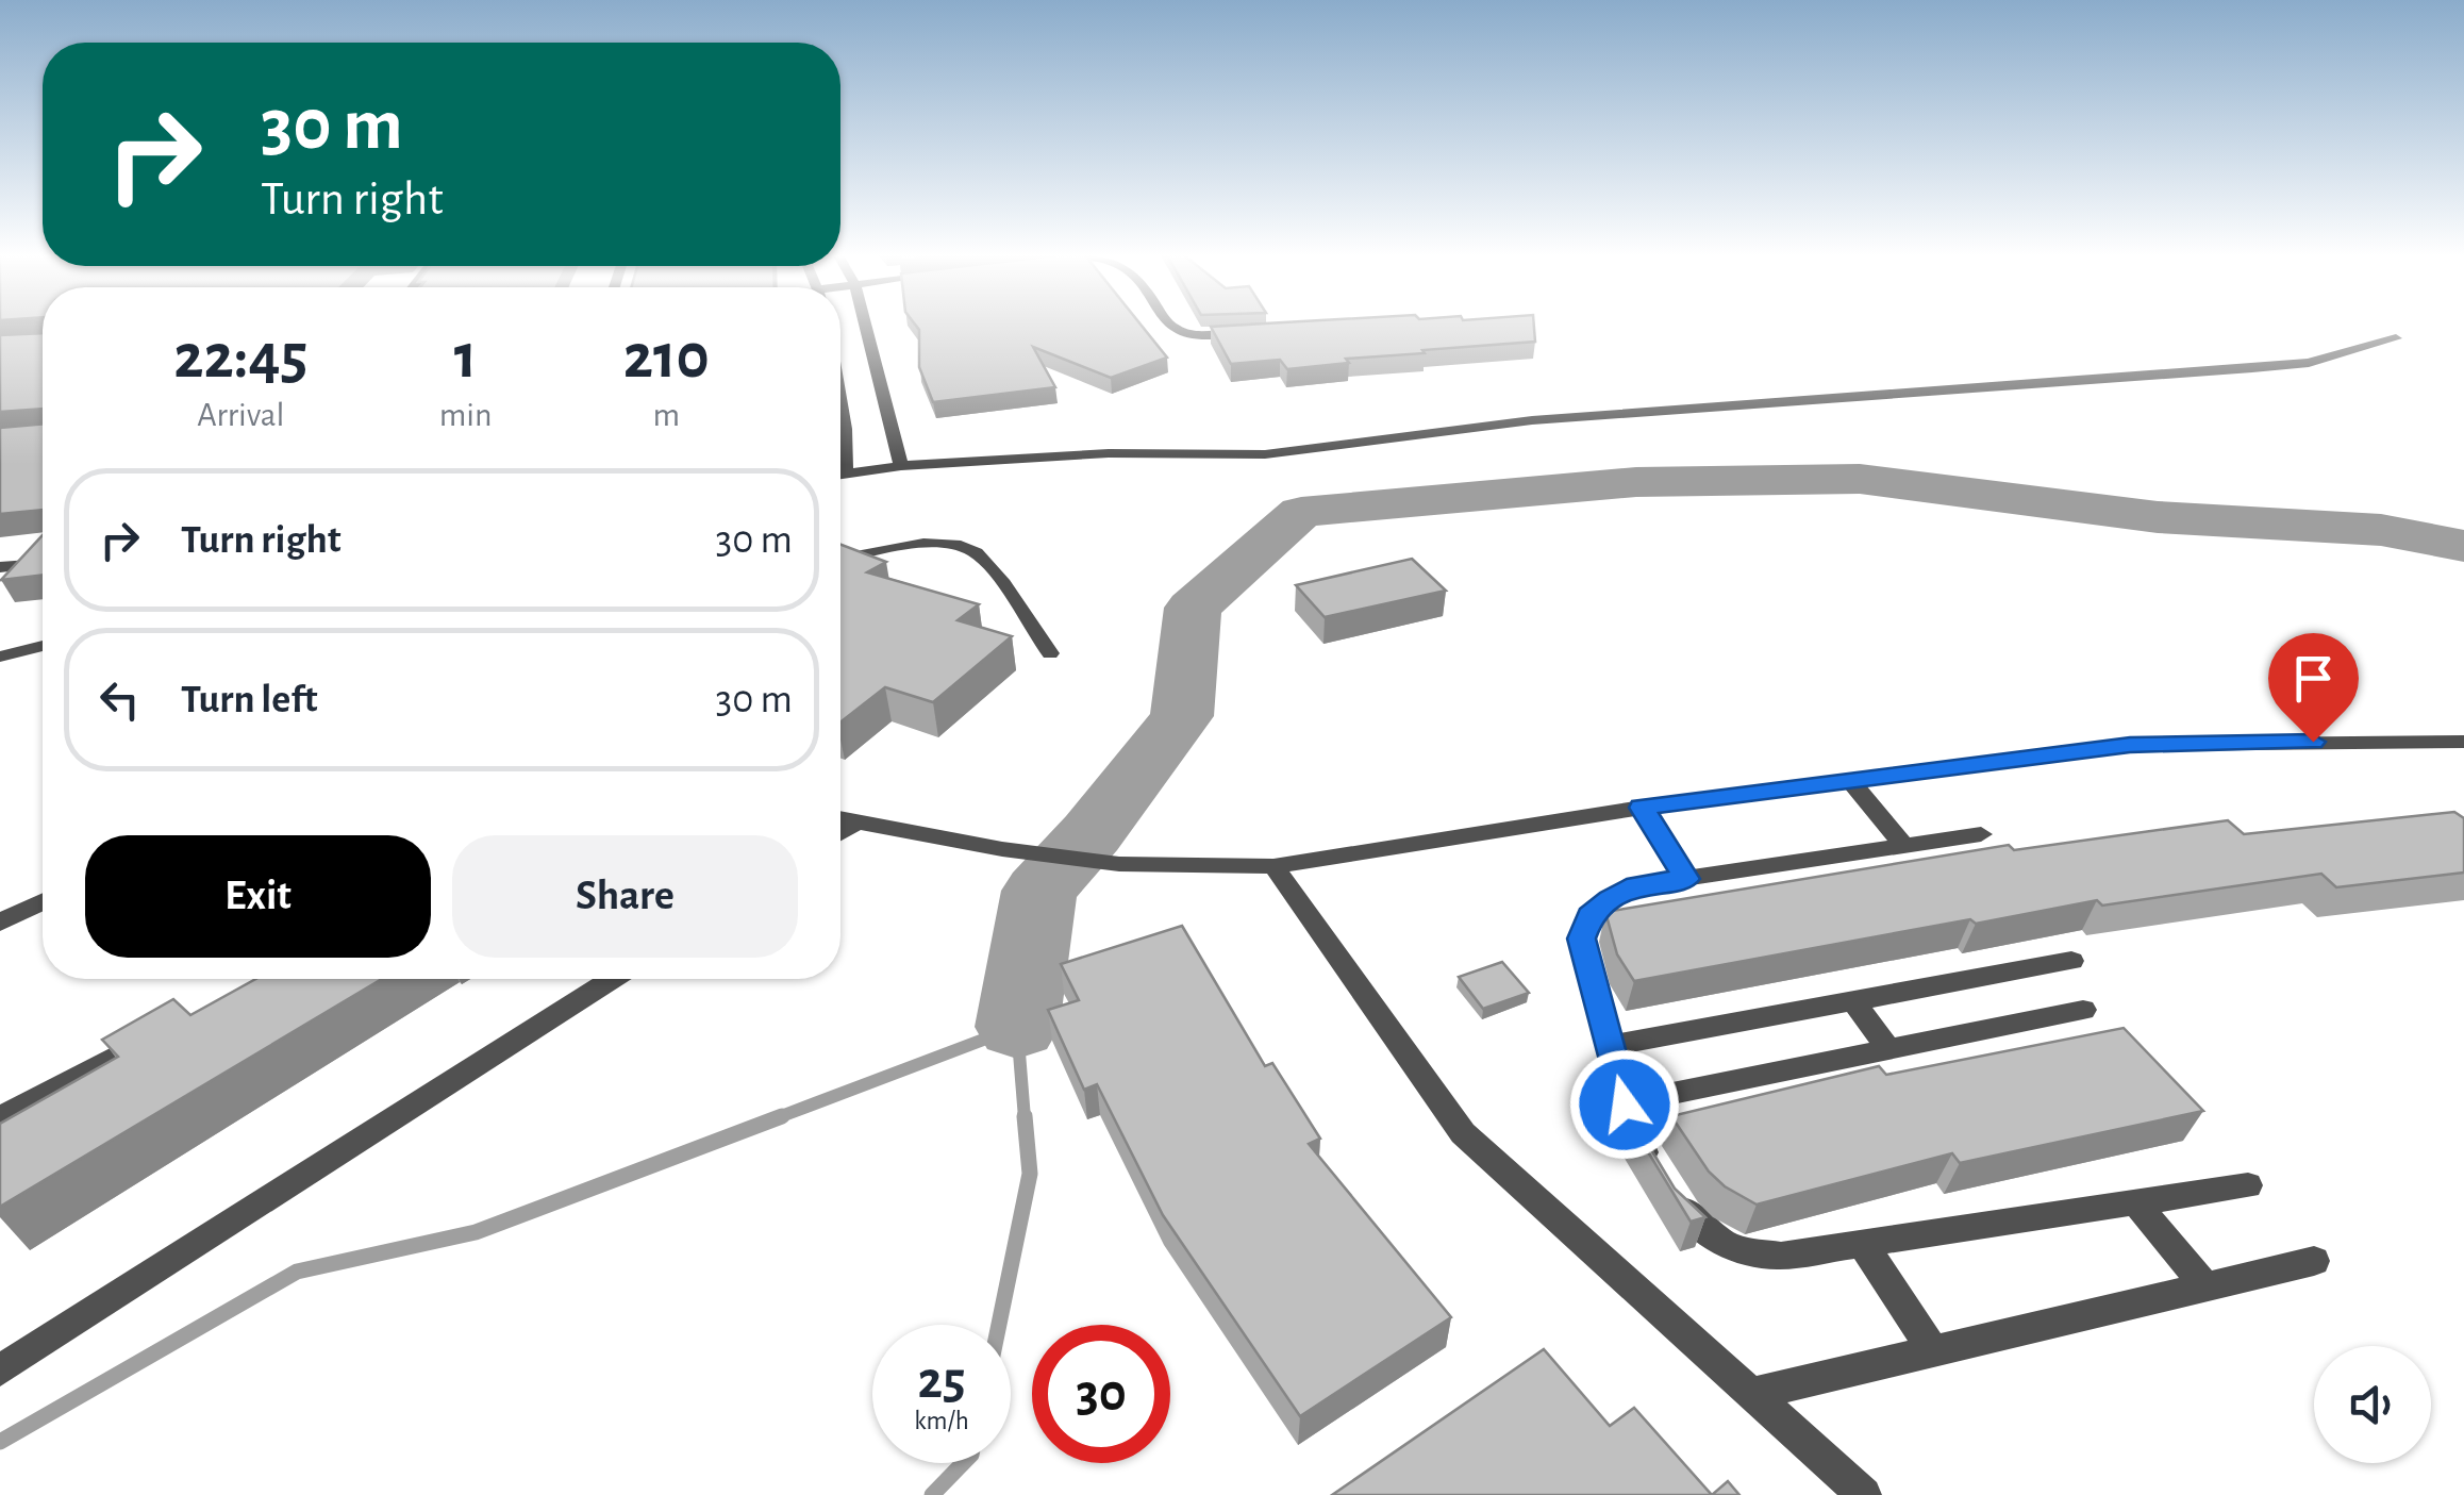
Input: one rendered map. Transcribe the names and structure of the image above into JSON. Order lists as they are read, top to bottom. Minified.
{"page":{"turn":["30 m","Turn right"],"eta":["22:45","Arrival","1","min","210","m"],"list":[{"name":"Turn right","value":"30 m"},{"name":"Turn left","value":"30 m"}],"buttons":["Exit","Share"],"speed":"25 km/h","limit":"30"}}
